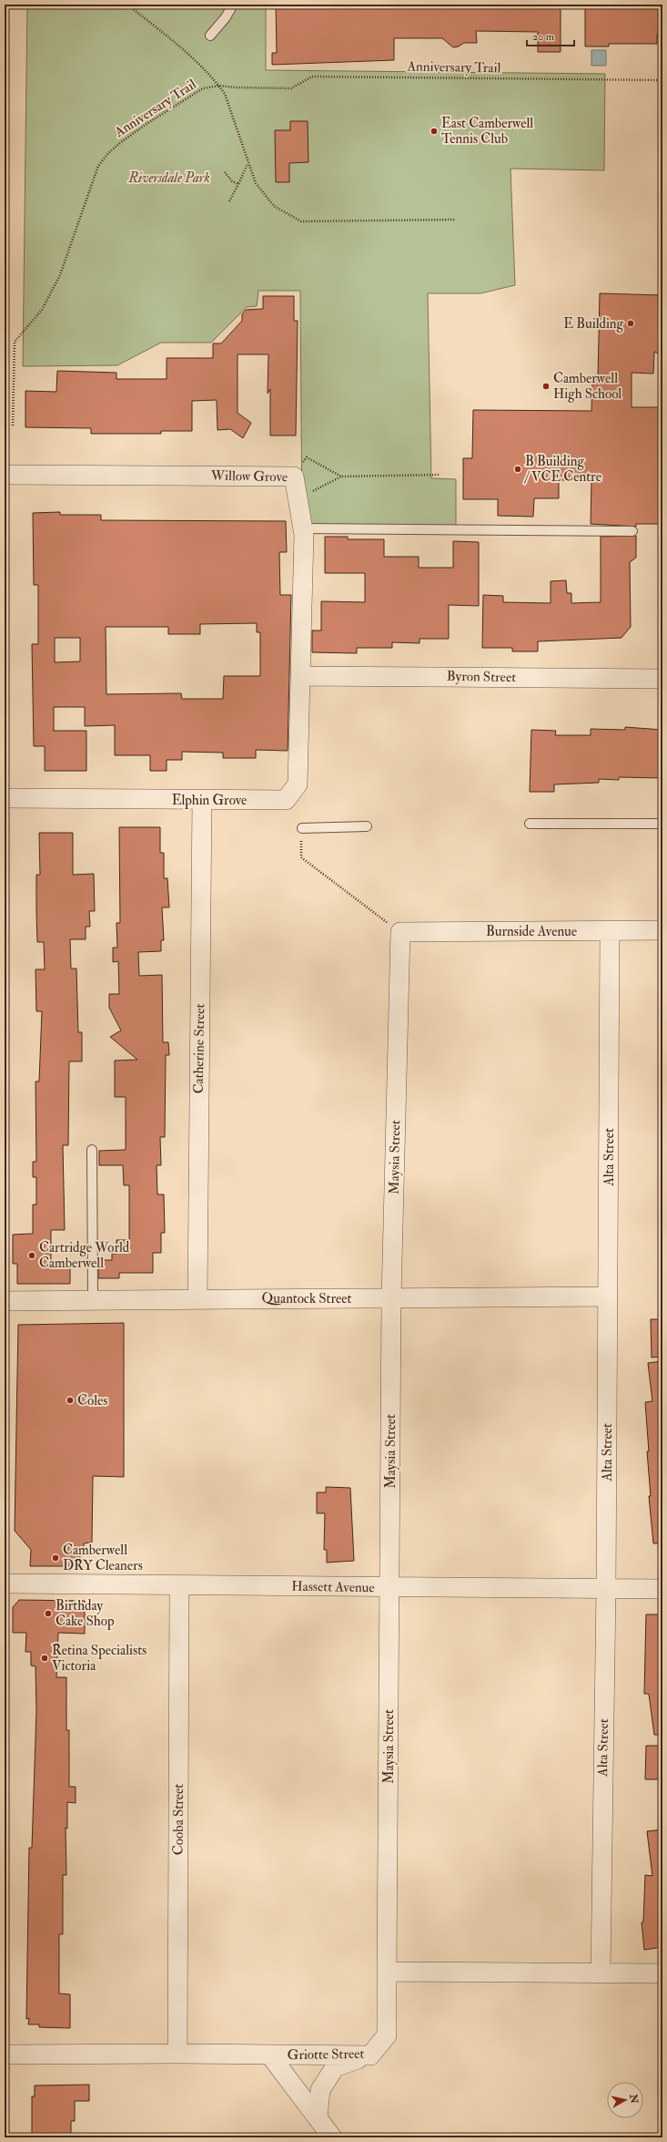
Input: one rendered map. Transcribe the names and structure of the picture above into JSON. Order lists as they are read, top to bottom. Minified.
{"streets":{"street":["Willow Grove","Byron Street","Elphin Grove","Burnside Avenue","Catherine Street","Maysia Street","Alta Street","Quantock Street","Hassett Avenue","Cooba Street","Griotte Street"],"path":["Anniversary Trail"]},"crossings":[["Willow Grove","Byron Street"],["Willow Grove","Elphin Grove"],["Byron Street","Elphin Grove"],["Elphin Grove","Catherine Street"],["Burnside Avenue","Maysia Street"],["Burnside Avenue","Alta Street"],["Catherine Street","Quantock Street"],["Maysia Street","Quantock Street"],["Maysia Street","Hassett Avenue"],["Maysia Street","Griotte Street"],["Alta Street","Quantock Street"],["Alta Street","Hassett Avenue"],["Hassett Avenue","Cooba Street"],["Cooba Street","Griotte Street"]],"parks":["Riversdale Park"],"places":["East Camberwell Tennis Club","E Building","Camberwell High School","B Building / VCE Centre","Cartridge World Camberwell","Coles","Camberwell DRY Cleaners","Birthday Cake Shop","Retina Specialists Victoria"],"scale_bar":"20 m","north":"right"}
